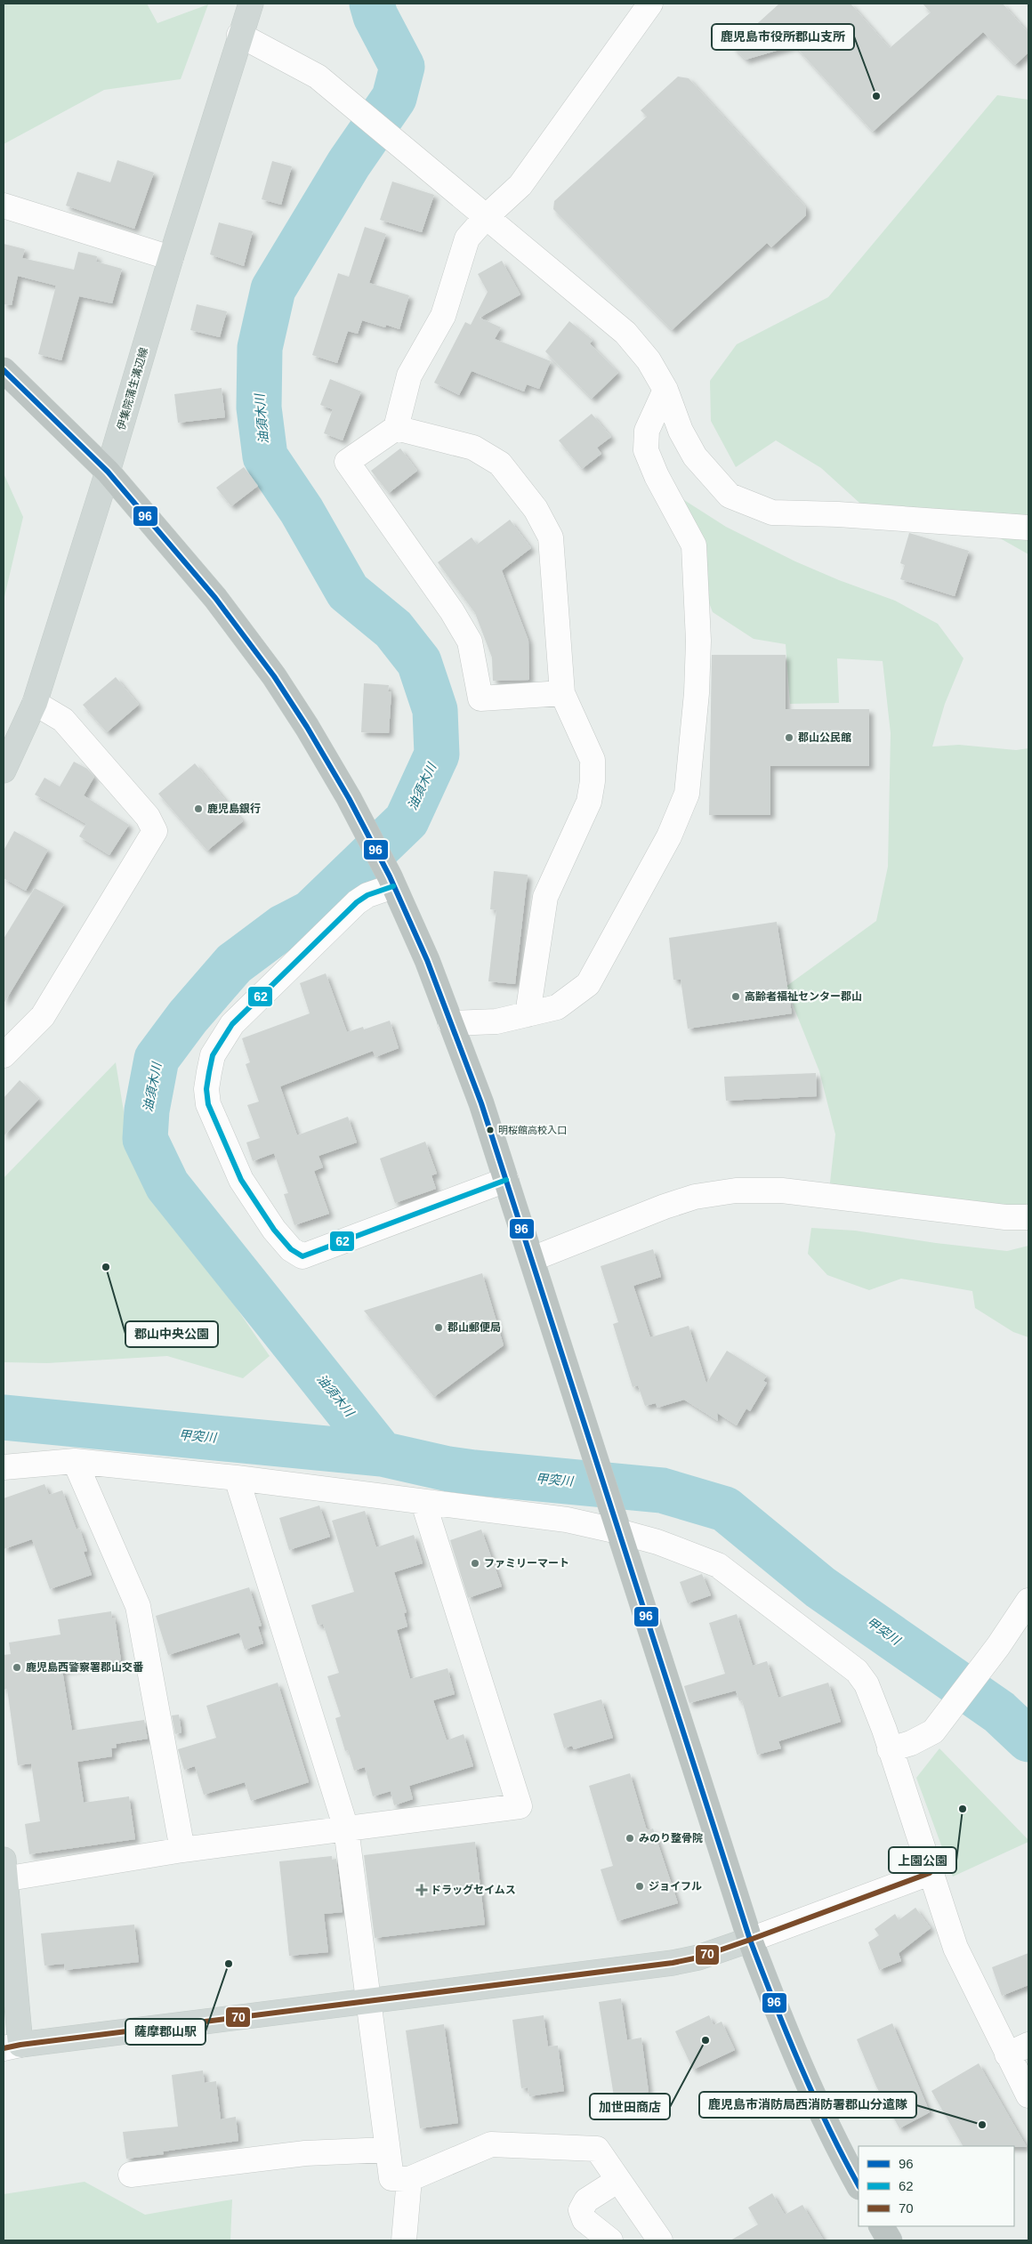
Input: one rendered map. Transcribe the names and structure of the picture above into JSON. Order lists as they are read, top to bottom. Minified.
{"streets":{"main road":["伊集院蒲生溝辺線"]},"water":["油須木川","甲突川"],"places":{"other":["鹿児島市役所郡山支所","郡山公民館","鹿児島銀行","高齢者福祉センター郡山","明桜館高校入口","郡山中央公園","郡山郵便局","ファミリーマート","鹿児島西警察署郡山交番","上園公園","みのり整骨院","ジョイフル","薩摩郡山駅","加世田商店","鹿児島市消防局西消防署郡山分遣隊"],"health":["ドラッグセイムス"]},"lines":["transit line 96","transit line 62","transit line 70"],"legend":["96","62","70"]}
